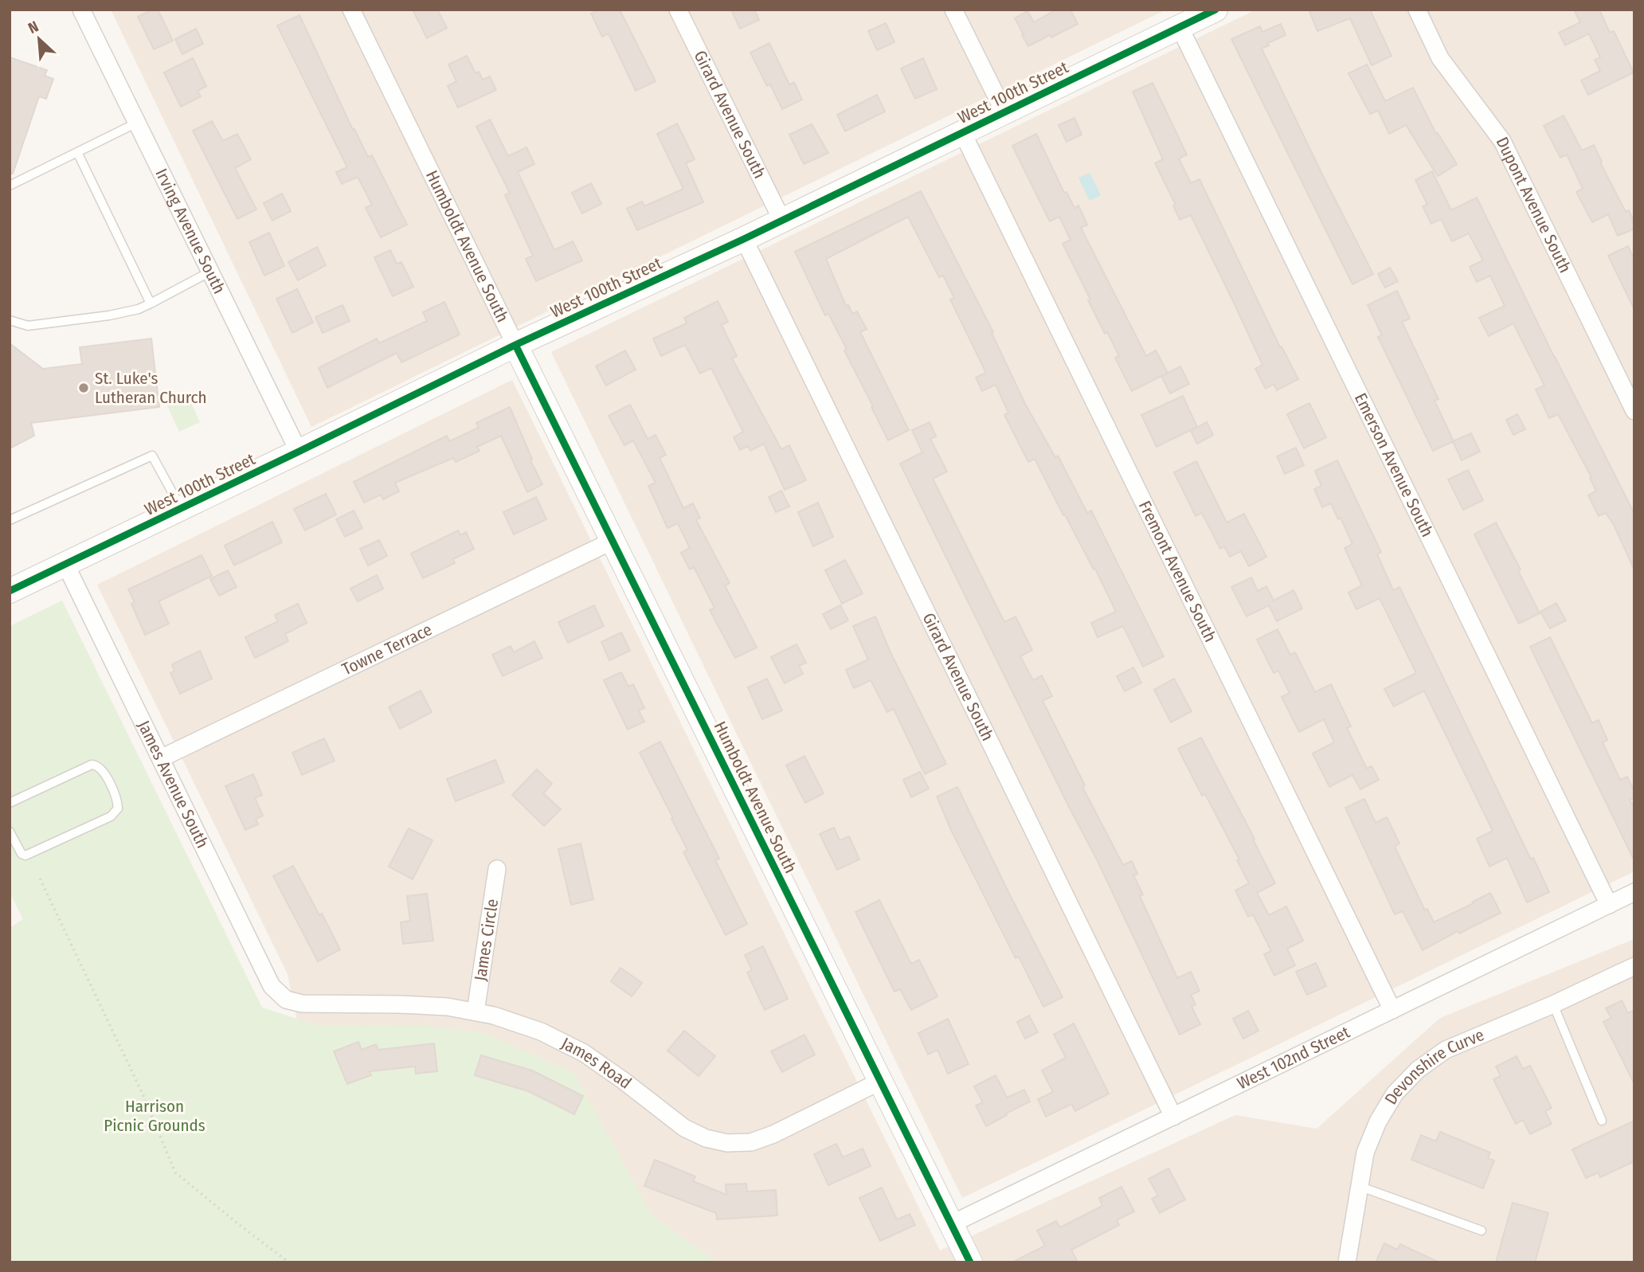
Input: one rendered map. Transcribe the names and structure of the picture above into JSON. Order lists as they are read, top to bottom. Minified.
{"streets":{"street":["West 100th Street","Girard Avenue South","Dupont Avenue South","Irving Avenue South","Humboldt Avenue South","Emerson Avenue South","Fremont Avenue South","Towne Terrace","James Avenue South","James Circle","West 102nd Street","James Road","Devonshire Curve"]},"crossings":[["West 100th Street","Girard Avenue South"],["West 100th Street","Irving Avenue South"],["West 100th Street","Humboldt Avenue South"],["West 100th Street","Emerson Avenue South"],["West 100th Street","Fremont Avenue South"],["West 100th Street","James Avenue South"],["Girard Avenue South","West 102nd Street"],["Humboldt Avenue South","Towne Terrace"],["Humboldt Avenue South","West 102nd Street"],["Humboldt Avenue South","James Road"],["Emerson Avenue South","West 102nd Street"],["Fremont Avenue South","West 102nd Street"],["Towne Terrace","James Avenue South"],["James Avenue South","James Road"],["James Circle","James Road"]],"parks":["Harrison Picnic Grounds"],"places":["St. Luke's Lutheran Church"],"north":"top left"}
